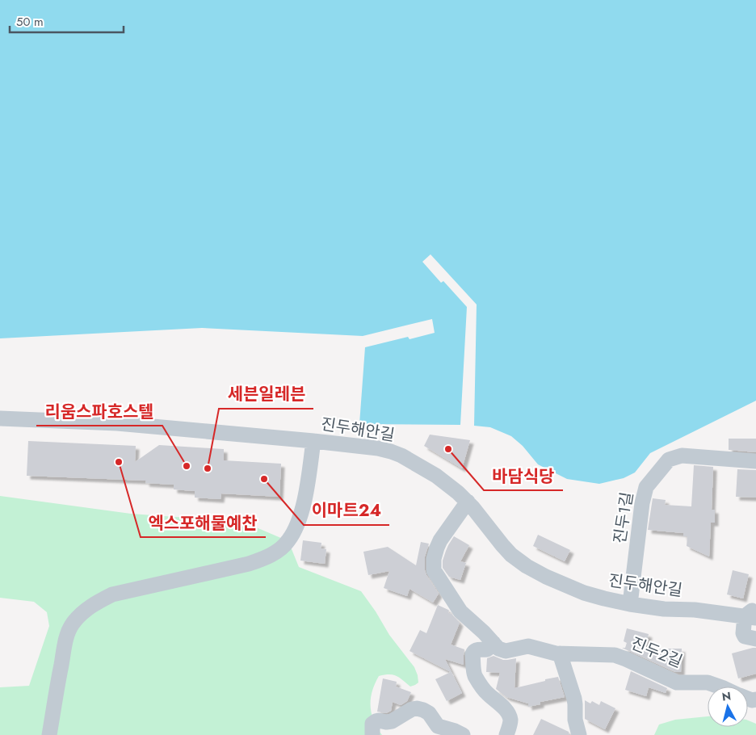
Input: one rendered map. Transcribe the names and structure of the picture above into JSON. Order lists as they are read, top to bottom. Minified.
{"streets":{"street":["진두해안길","진두1길","진두2길"]},"crossings":[["진두해안길","진두1길"],["진두해안길","진두2길"]],"places":["바담식당","엑스포해물예찬","리움스파호스텔","세븐일레븐","이마트24"],"scale_bar":"50 m","north":"top"}
